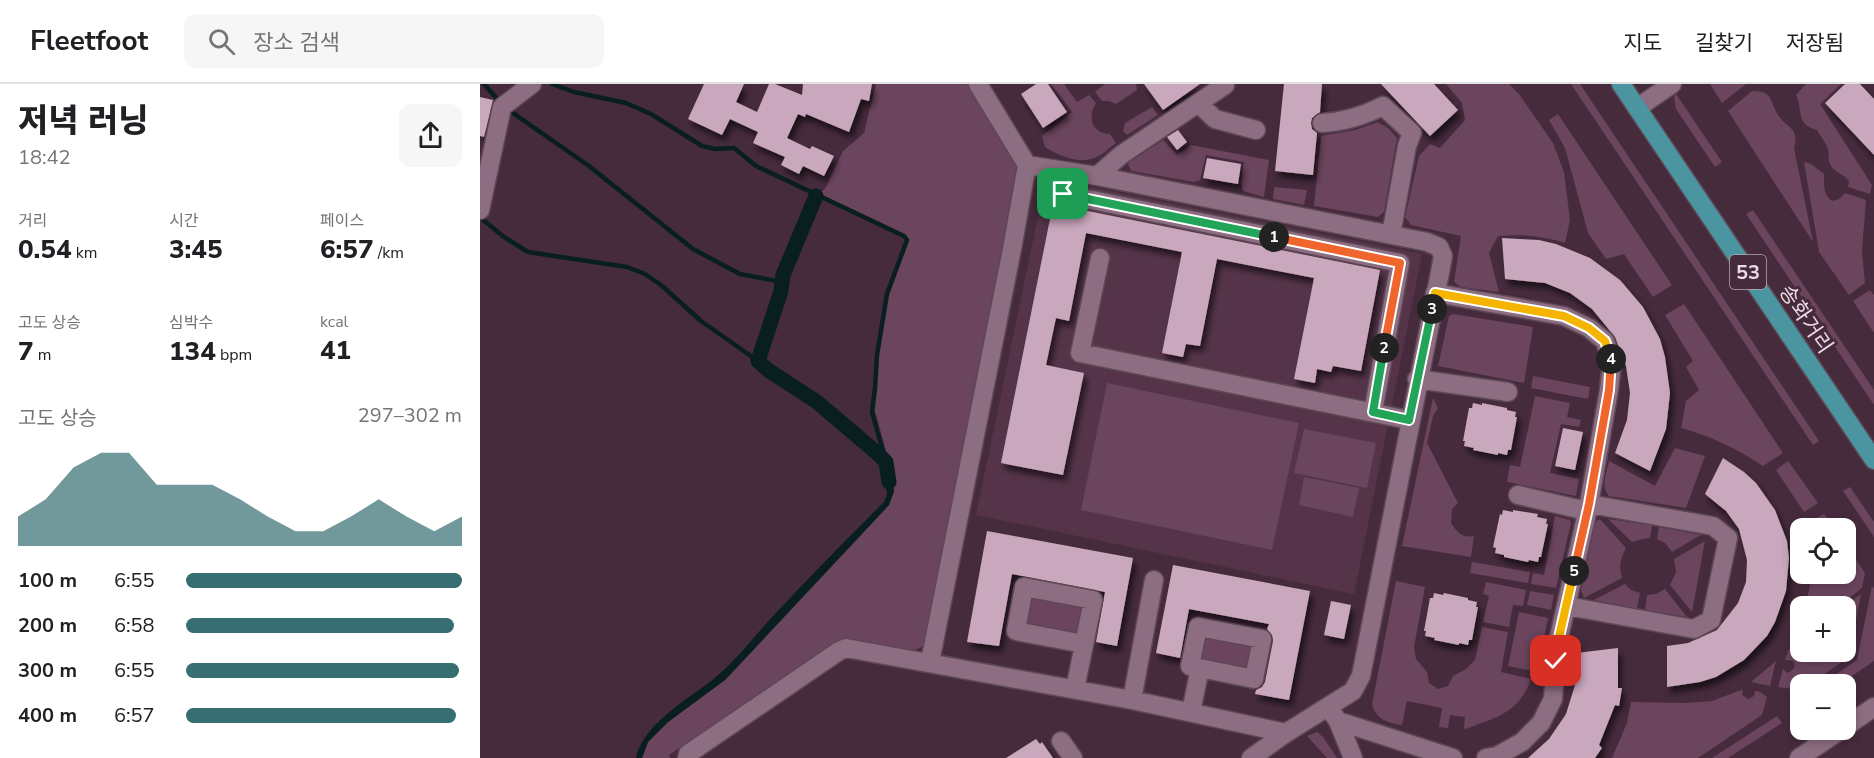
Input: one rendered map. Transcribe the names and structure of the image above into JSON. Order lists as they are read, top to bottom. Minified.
{"streets":{"main road":["53","송화거리"]},"page":{"header":"Fleetfoot","search":"장소 검색","nav":["지도","길찾기","저장됨"],"heading":["저녁 러닝","18:42"],"stats":[["거리","0.54 km"],["시간","3:45"],["페이스","6:57 /km"],["고도 상승","7 m"],["심박수","134 bpm"],["kcal","41"]],"pins":["1","3","2","4","5"],"chart":["고도 상승","297–302 m"],"map_buttons":["+","−"],"list":[{"name":"100 m","note":"6:55"},{"name":"200 m","note":"6:58"},{"name":"300 m","note":"6:55"},{"name":"400 m","note":"6:57"}]}}
